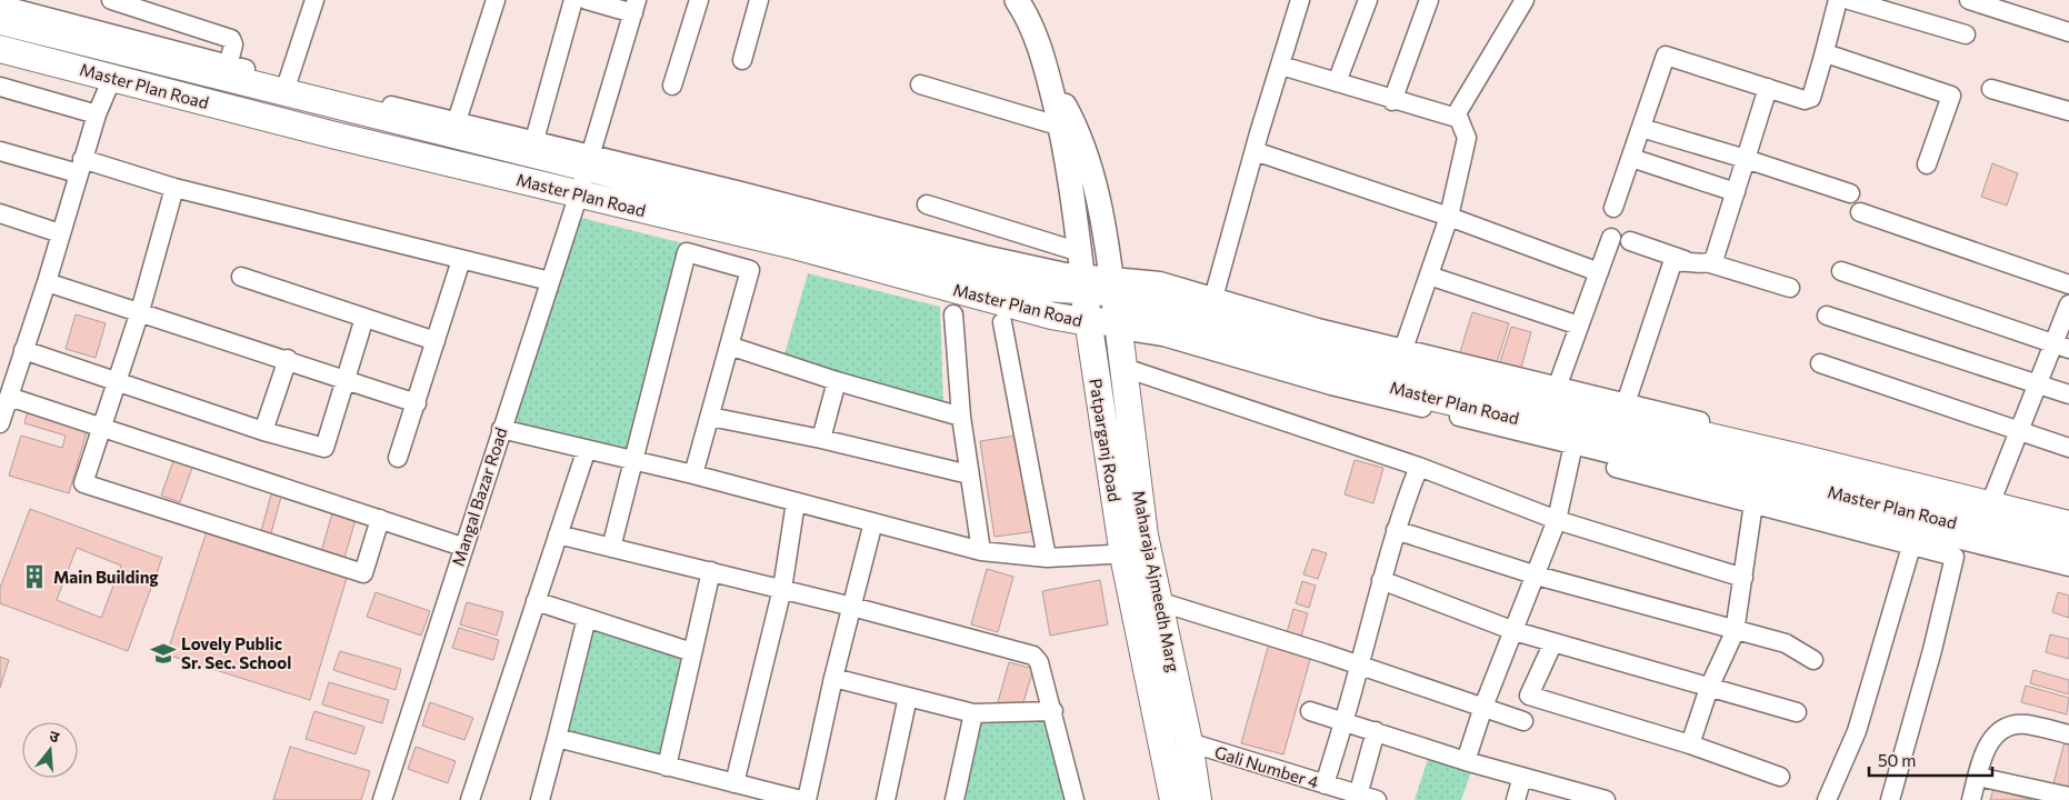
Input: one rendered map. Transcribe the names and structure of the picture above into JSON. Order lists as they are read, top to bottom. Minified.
{"streets":{"main road":["Master Plan Road","Patparganj Road","Maharaja Ajmeedh Marg"],"street":["Mangal Bazar Road","Gali Number 4"]},"crossings":[["Master Plan Road","Patparganj Road"],["Master Plan Road","Mangal Bazar Road"],["Master Plan Road","Maharaja Ajmeedh Marg"],["Patparganj Road","Maharaja Ajmeedh Marg"],["Maharaja Ajmeedh Marg","Gali Number 4"]],"places":{"building":["Main Building"],"school or university":["Lovely Public Sr. Sec. School"]},"scale_bar":"50 m","north":"top"}
